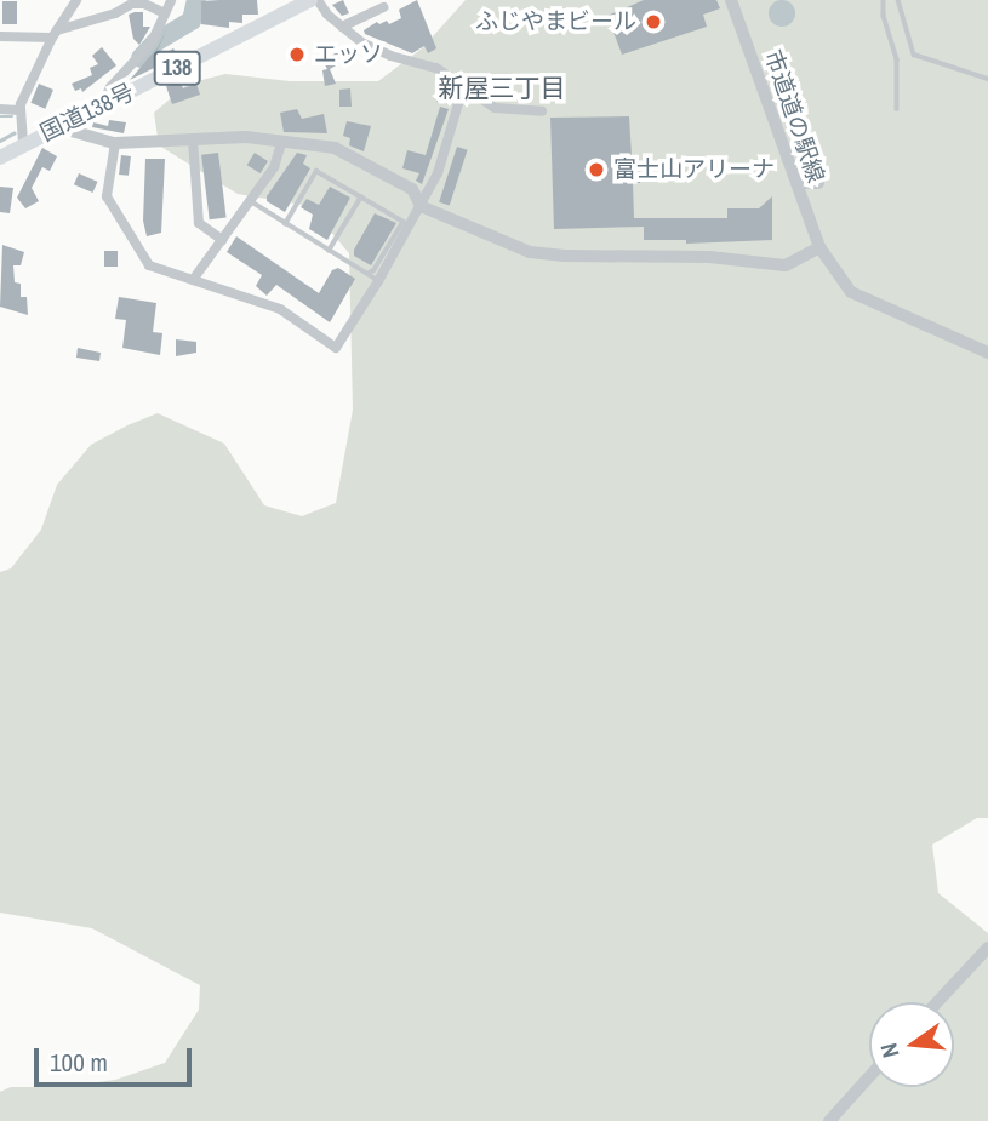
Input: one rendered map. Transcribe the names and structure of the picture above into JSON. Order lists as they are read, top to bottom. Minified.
{"streets":{"highway":["138","国道138号"],"street":["市道道の駅線"]},"districts":["新屋三丁目"],"places":["ふじやまビール","エッソ","富士山アリーナ"],"scale_bar":"100 m","north":"left"}
